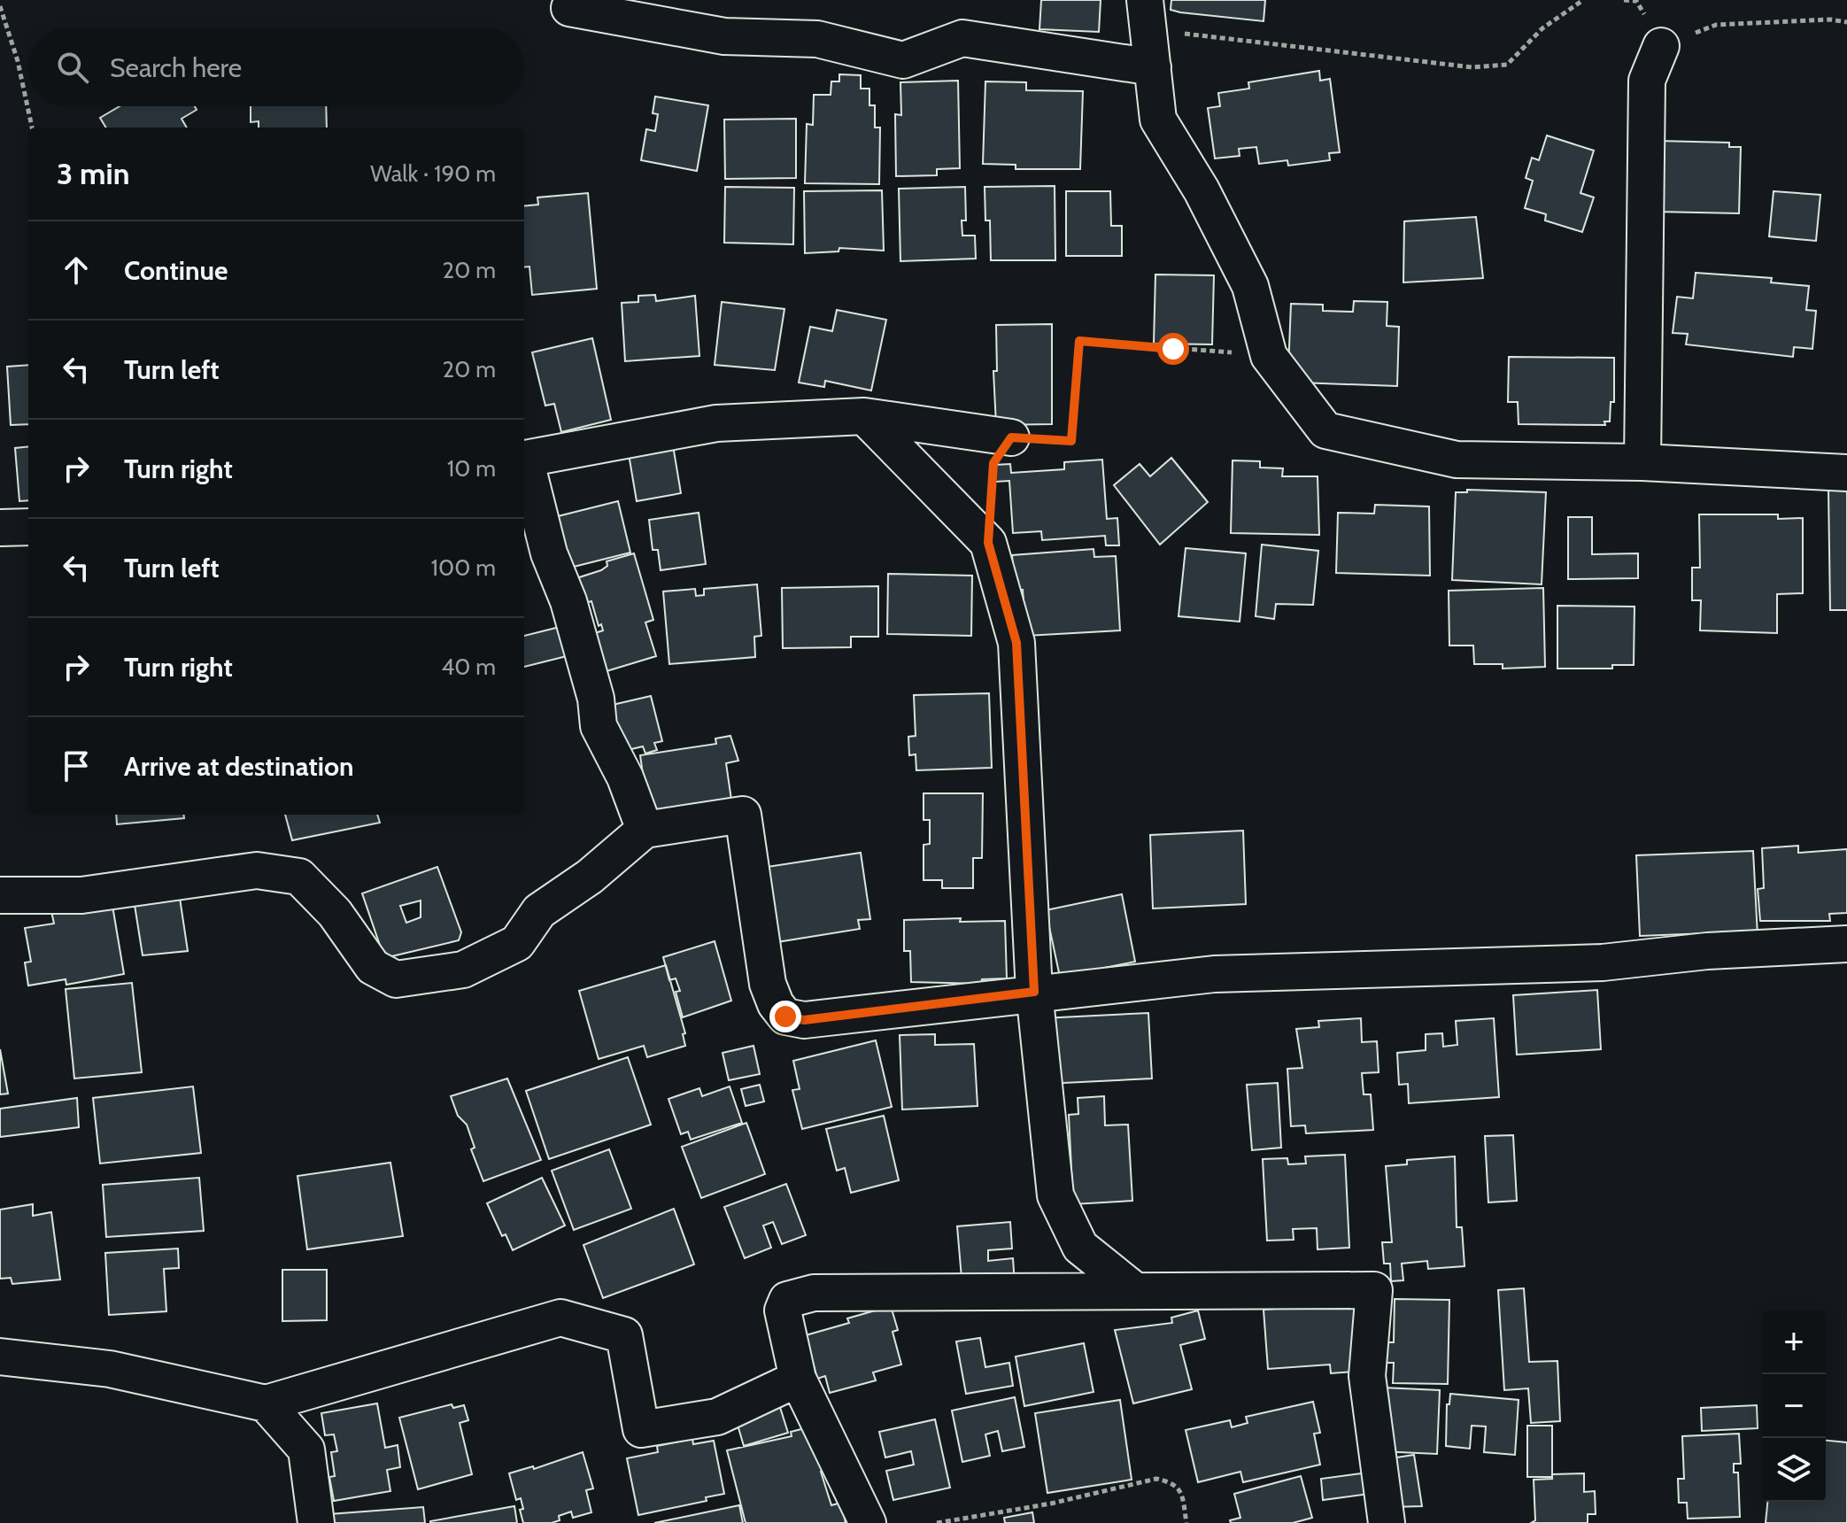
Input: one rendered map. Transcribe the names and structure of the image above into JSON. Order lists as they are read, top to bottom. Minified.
{"page":{"search":"Search here","heading":["3 min","Walk · 190 m"],"list":[["Continue","20 m"],["Turn left","20 m"],["Turn right","10 m"],["Turn left","100 m"],["Turn right","40 m"],"Arrive at destination"],"map_buttons":["+","−"]}}
